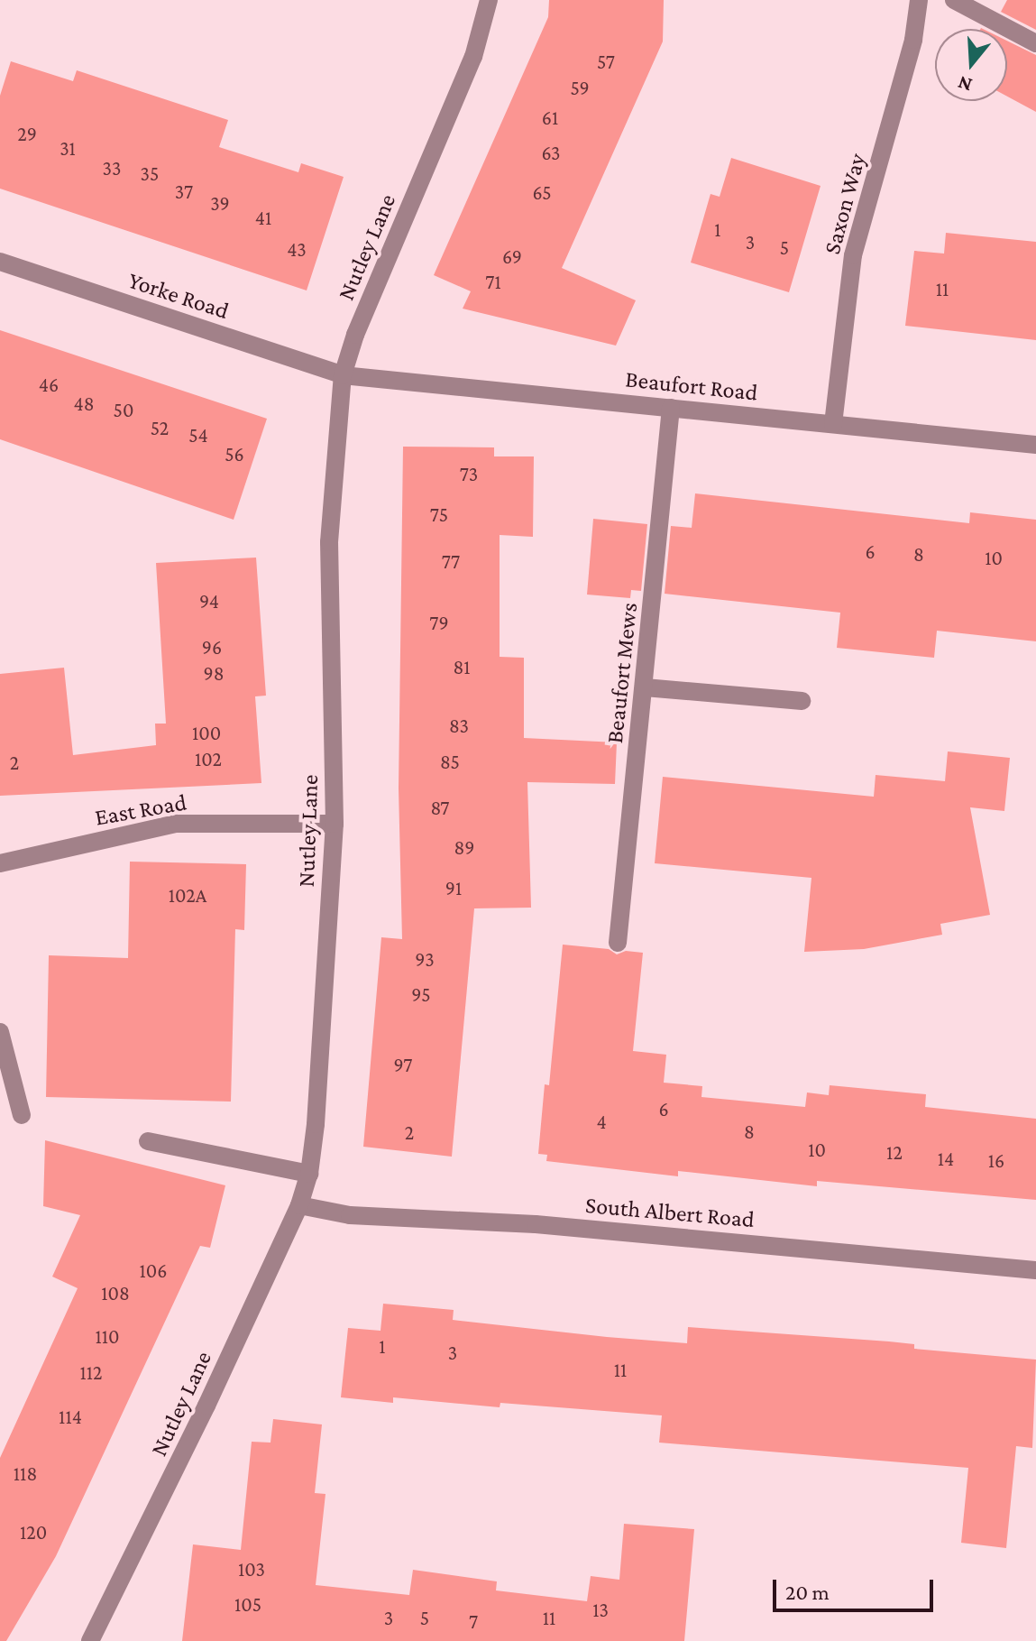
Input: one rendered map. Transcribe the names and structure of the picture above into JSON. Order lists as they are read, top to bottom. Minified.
{"streets":{"street":["Saxon Way","Nutley Lane","Yorke Road","Beaufort Road","Beaufort Mews","East Road","South Albert Road"]},"crossings":[["Saxon Way","Beaufort Road"],["Nutley Lane","Yorke Road"],["Nutley Lane","Beaufort Road"],["Nutley Lane","East Road"],["Nutley Lane","South Albert Road"],["Yorke Road","Beaufort Road"],["Beaufort Road","Beaufort Mews"]],"house_numbers":["57","59","61","29","31","63","33","35","37","65","39","41","1","3","5","43","69","71","11","46","48","50","52","54","56","73","75","6","8","10","77","94","79","96","81","98","83","100","102","85","2","87","89","91","102A","93","95","97","6","4","8","2","10","12","14","16","106","108","110","1","3","11","112","114","118","120","103","105","13","3","5","11","7"],"scale_bar":"20 m","north":"bottom"}
